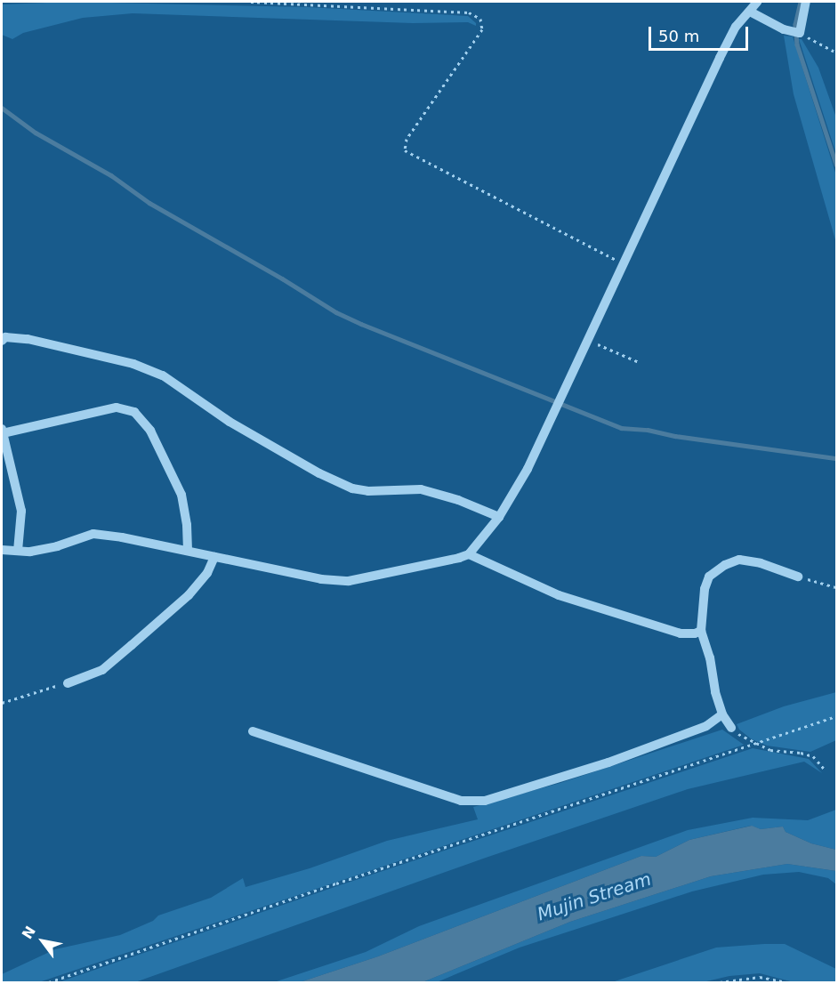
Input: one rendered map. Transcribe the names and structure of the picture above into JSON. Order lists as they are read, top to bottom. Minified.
{"water":["Mujin Stream"],"scale_bar":"50 m","north":"top left"}
